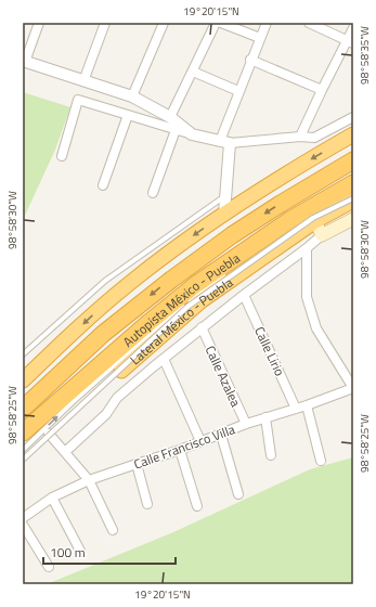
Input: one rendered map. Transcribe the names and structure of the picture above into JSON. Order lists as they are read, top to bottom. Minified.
{"streets":{"highway":["Autopista México - Puebla","Lateral México - Puebla"],"street":["Calle Lirio","Calle Azalea","Calle Francisco Villa"]},"crossings":[["Calle Lirio","Calle Francisco Villa"],["Calle Azalea","Calle Francisco Villa"]],"scale_bar":"100 m","coordinates":["19°20'15\"N","98°58'35\"W","98°58'30\"W","98°58'25\"W"]}
